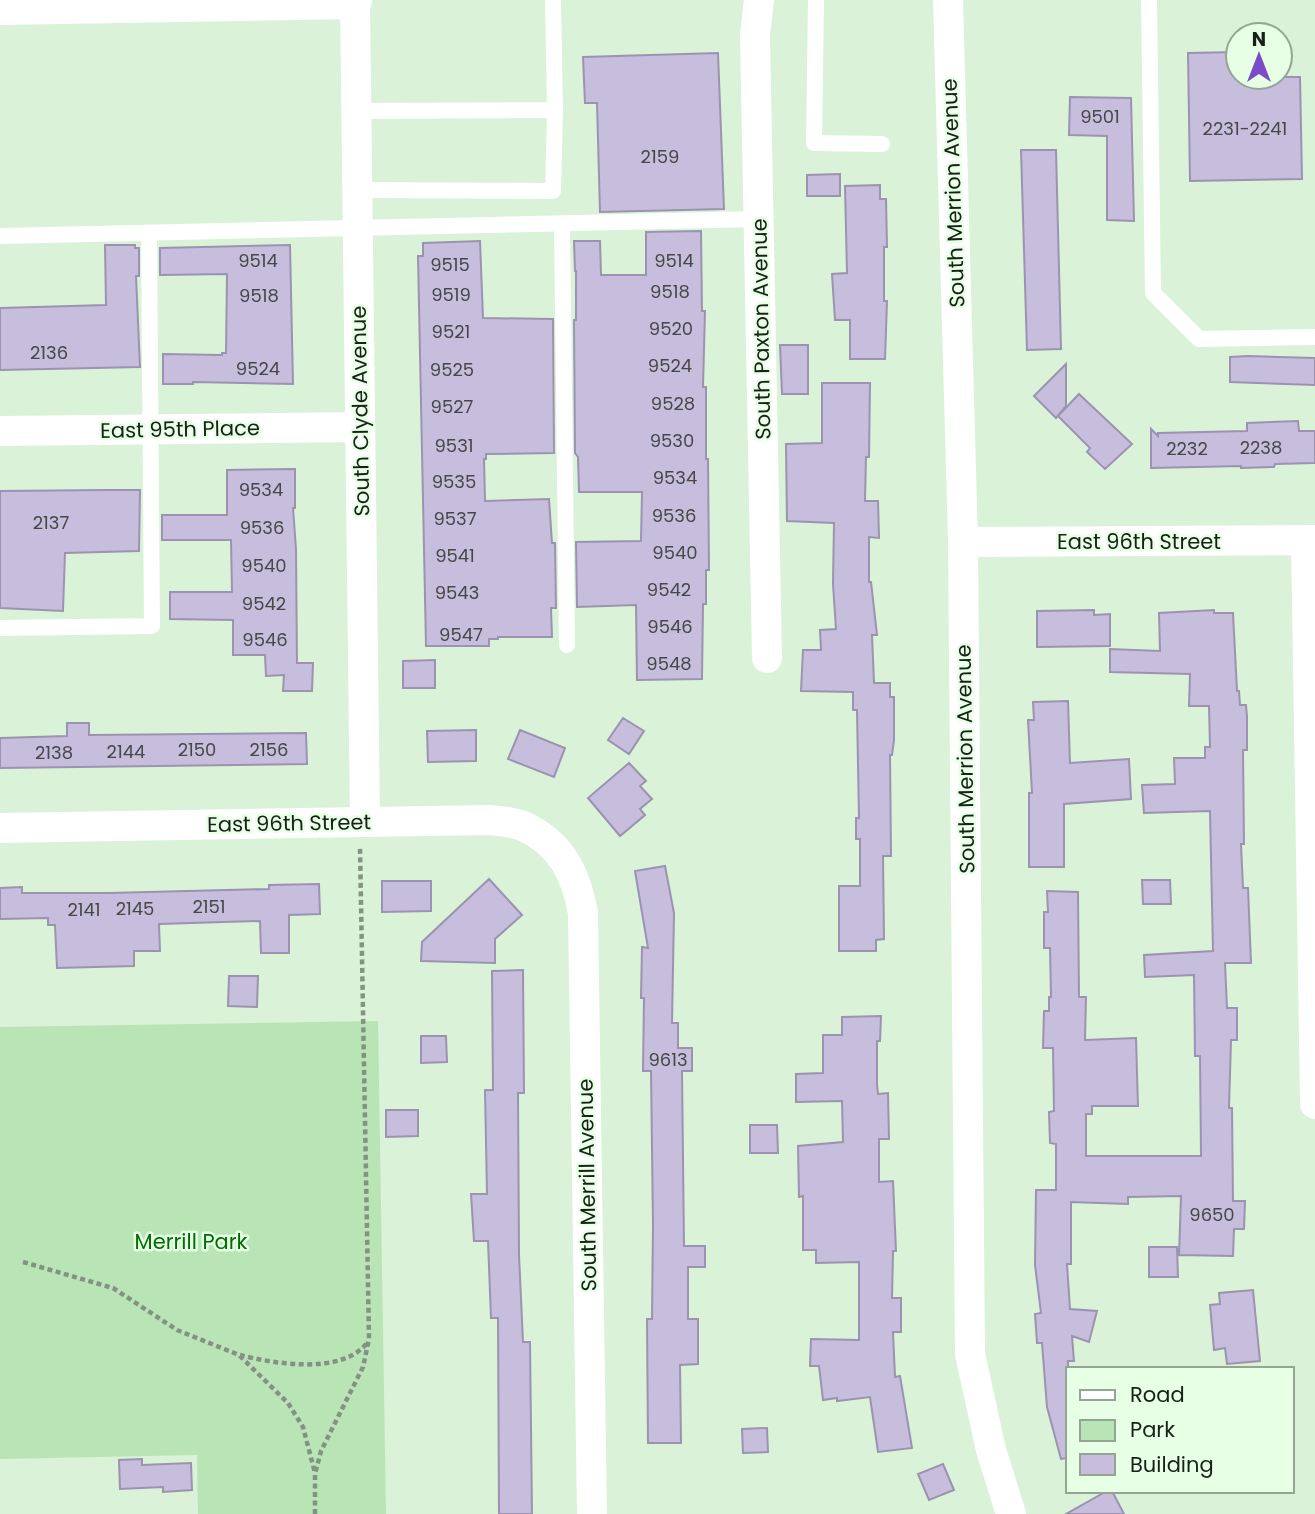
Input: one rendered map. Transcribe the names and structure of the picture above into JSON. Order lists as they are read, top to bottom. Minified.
{"streets":{"street":["South Merrion Avenue","South Paxton Avenue","South Clyde Avenue","East 95th Place","East 96th Street","South Merrill Avenue"]},"crossings":[["South Merrion Avenue","East 96th Street"],["South Clyde Avenue","East 95th Place"],["South Clyde Avenue","East 96th Street"],["East 96th Street","South Merrill Avenue"]],"parks":["Merrill Park"],"house_numbers":["9501","2231-2241","2159","9514","9514","9515","9518","9519","9518","9520","9521","2136","9524","9524","9525","9528","9527","9530","9531","2238","2232","9534","9535","9534","9536","9537","2137","9536","9540","9541","9540","9542","9543","9542","9546","9547","9546","9548","2150","2156","2144","2138","2151","2145","2141","9613","9650"],"legend":["Road","Park","Building"],"north":"top"}
